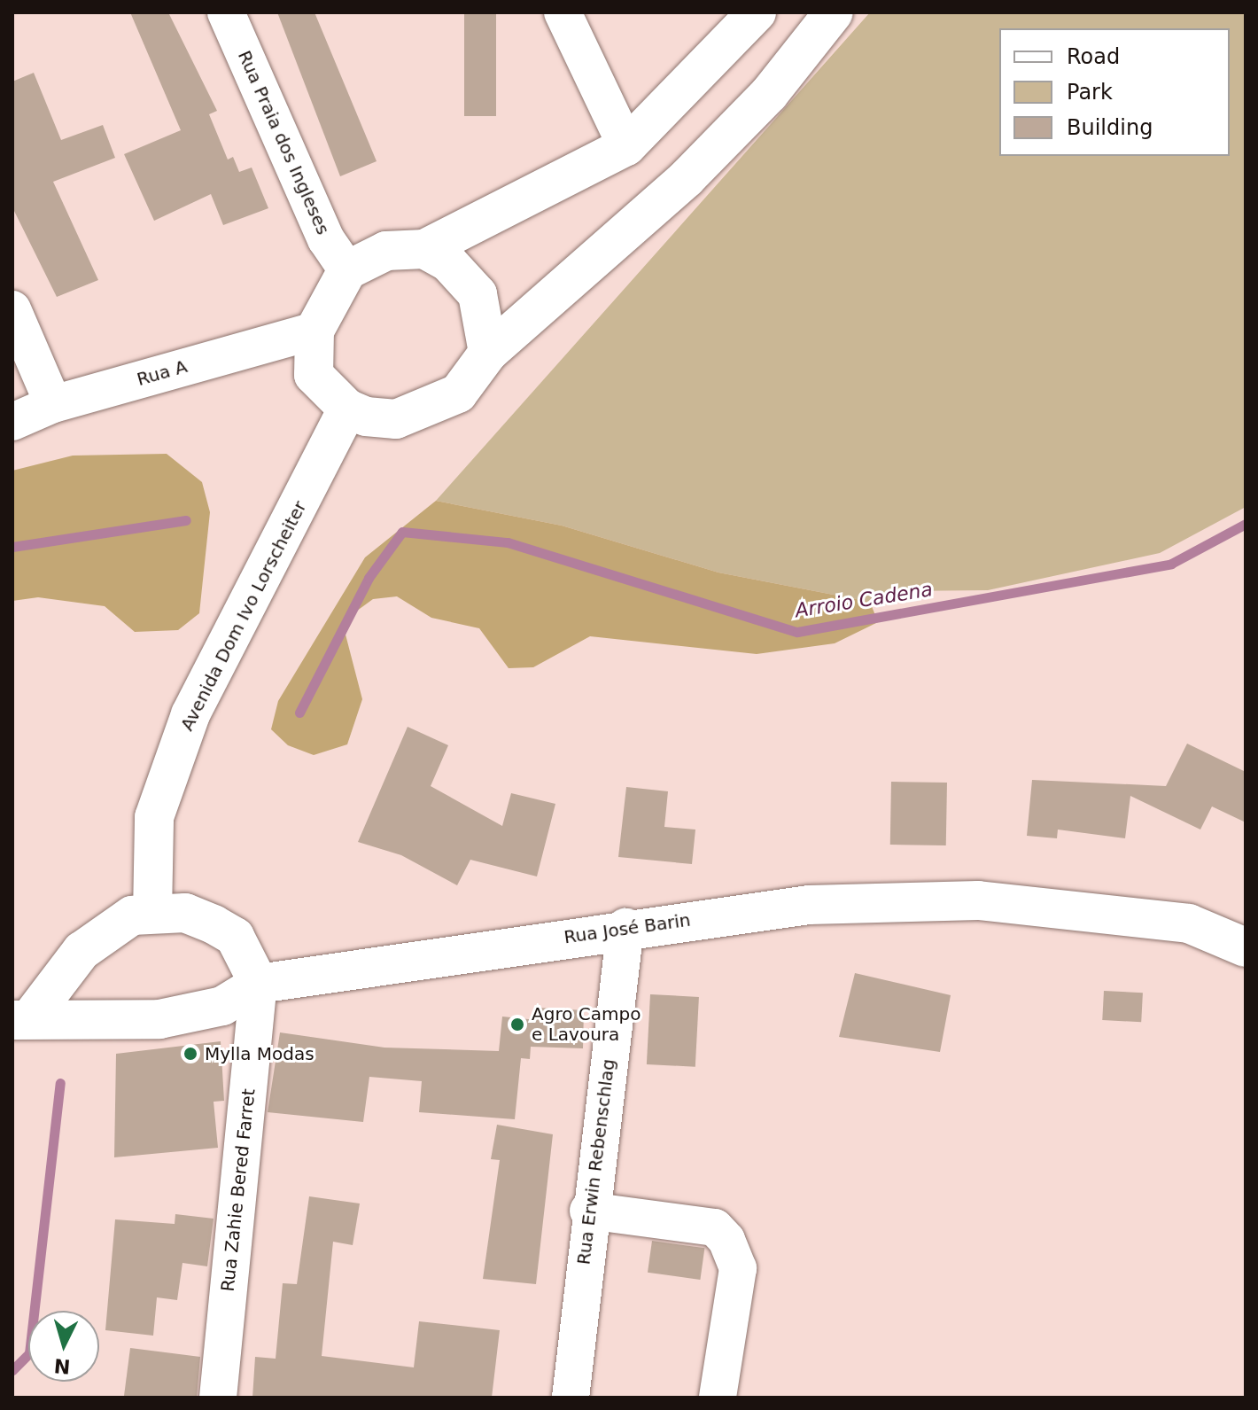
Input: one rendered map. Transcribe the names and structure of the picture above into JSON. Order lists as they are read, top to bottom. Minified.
{"streets":{"main road":["Avenida Dom Ivo Lorscheiter","Rua José Barin"],"street":["Rua Praia dos Ingleses","Rua A","Rua Erwin Rebenschlag","Rua Zahie Bered Farret"]},"crossings":[["Rua Praia dos Ingleses","Rua A"],["Rua Praia dos Ingleses","Avenida Dom Ivo Lorscheiter"],["Rua A","Avenida Dom Ivo Lorscheiter"],["Rua José Barin","Rua Erwin Rebenschlag"],["Rua José Barin","Rua Zahie Bered Farret"]],"water":["Arroio Cadena"],"places":["Agro Campo e Lavoura","Mylla Modas"],"legend":["Road","Park","Building"],"north":"bottom"}
